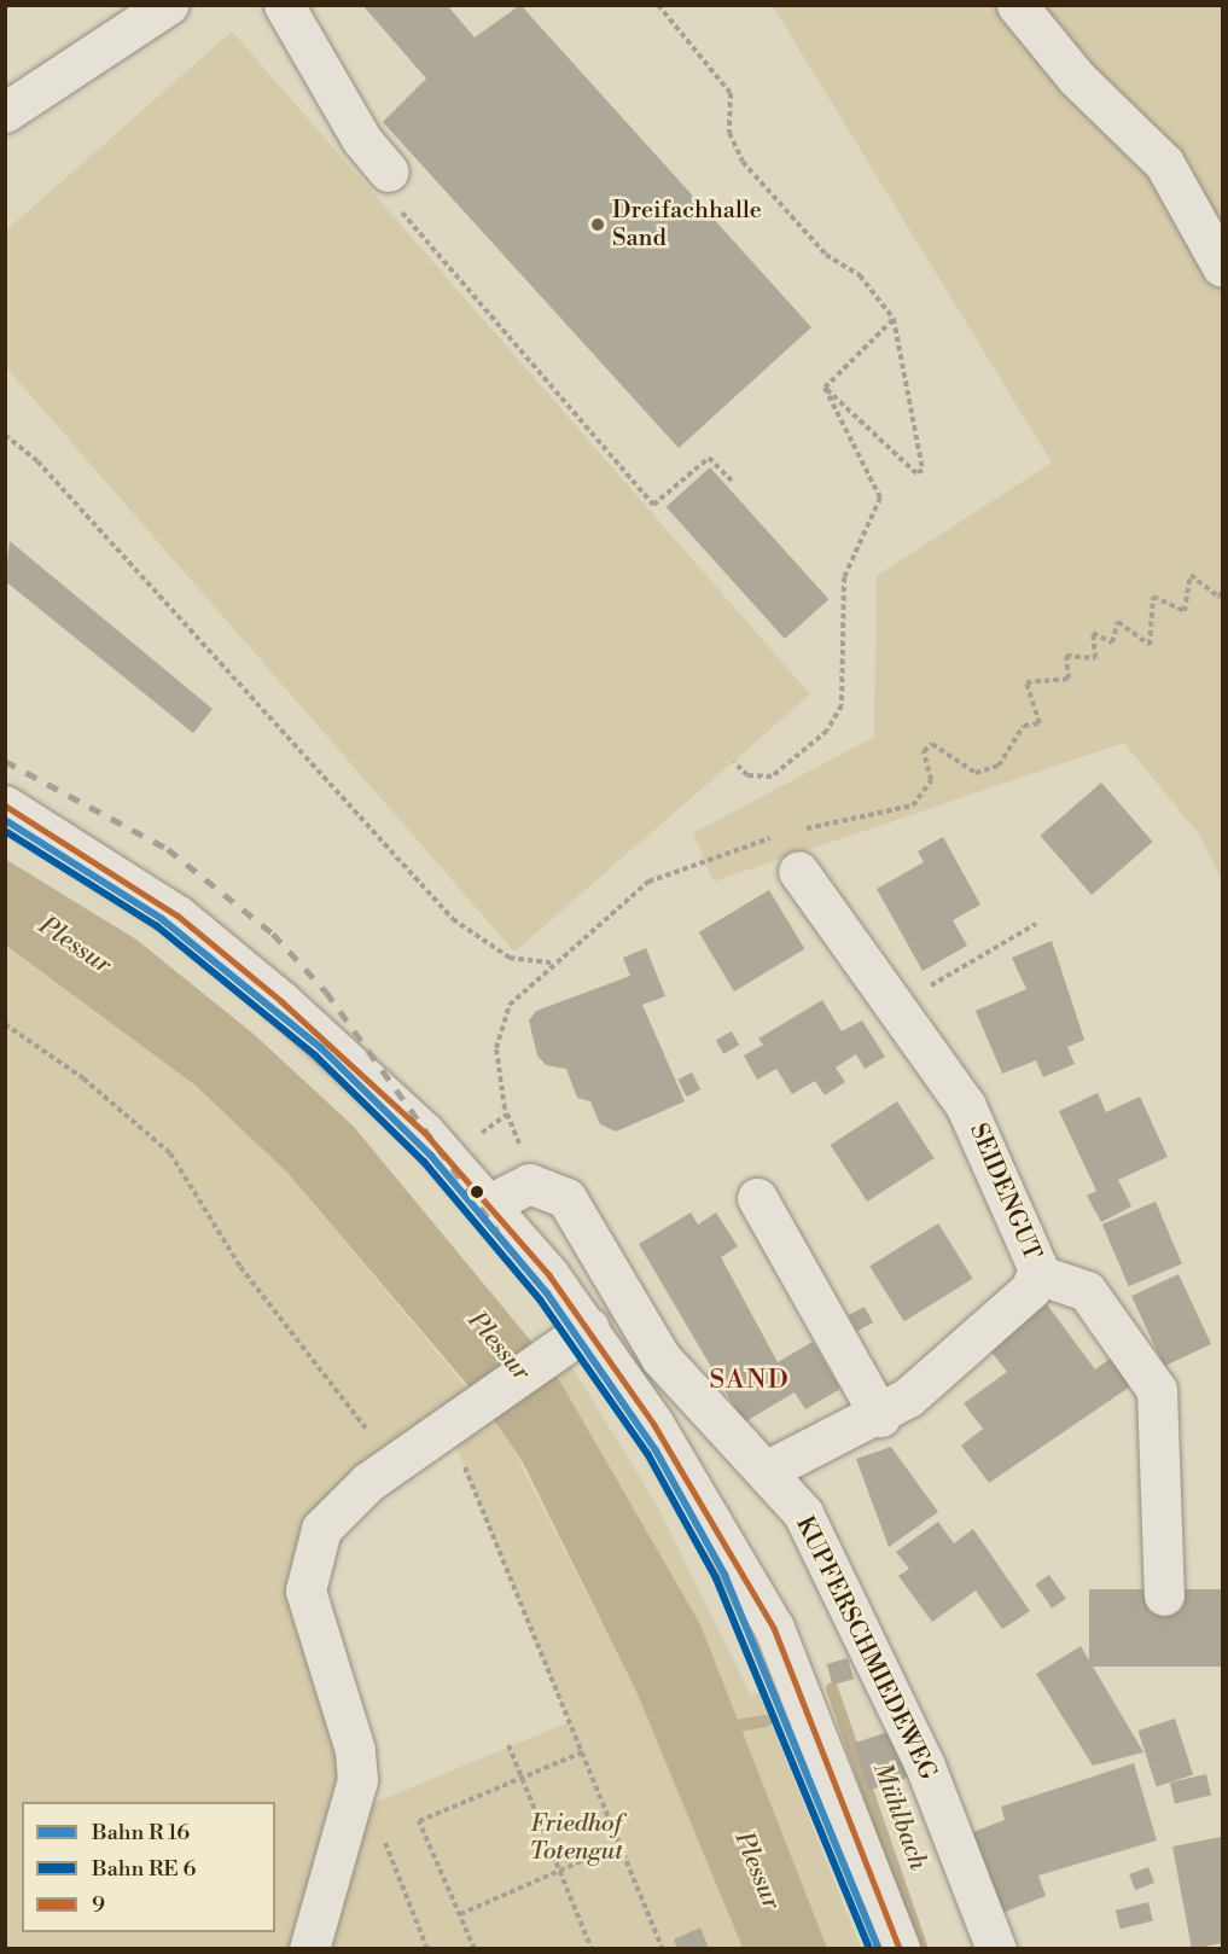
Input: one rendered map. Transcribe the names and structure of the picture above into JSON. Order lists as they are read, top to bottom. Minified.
{"streets":{"street":["SEIDENGUT","KUPFERSCHMIEDEWEG"]},"crossings":[["SEIDENGUT","KUPFERSCHMIEDEWEG"]],"districts":["SAND"],"water":["Plessur","Mühlbach"],"parks":["Friedhof Totengut"],"places":["Dreifachhalle Sand"],"lines":["transit line 9"],"legend":["Bahn R 16","Bahn RE 6","9"]}
